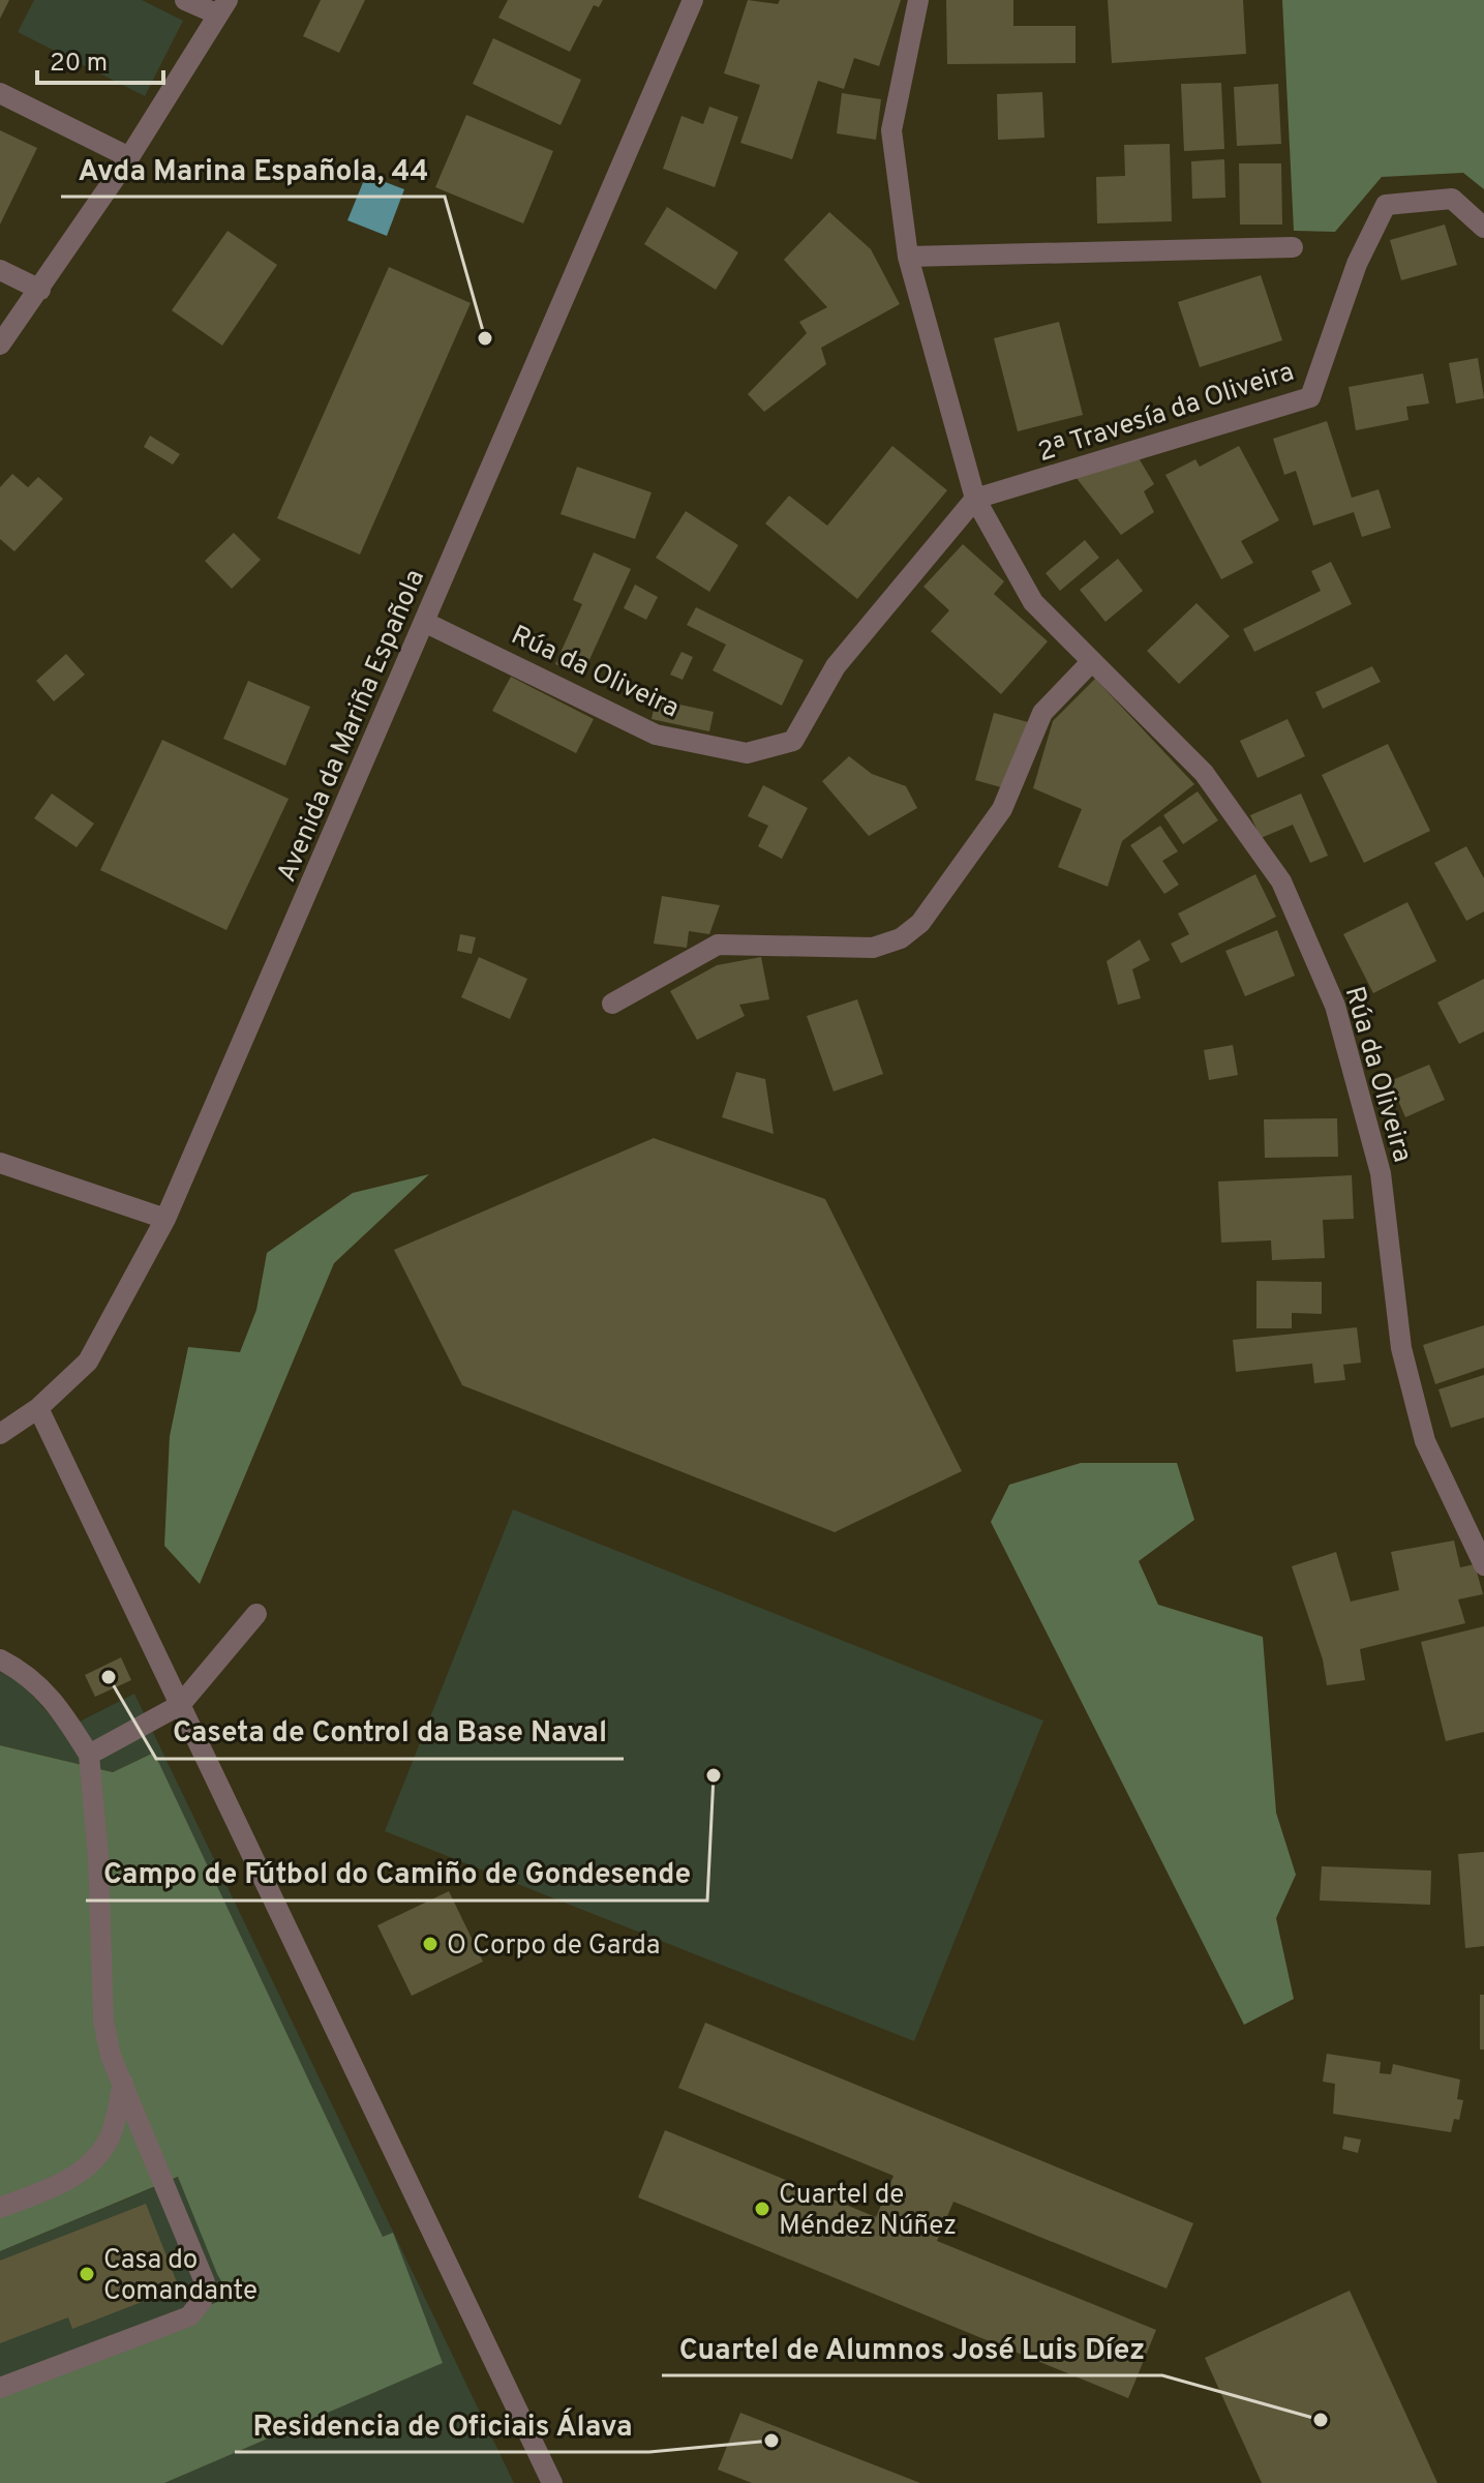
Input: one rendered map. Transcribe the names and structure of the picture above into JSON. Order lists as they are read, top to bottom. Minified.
{"streets":{"street":["2ª Travesía da Oliveira","Rúa da Oliveira","Avenida da Mariña Española"]},"crossings":[["2ª Travesía da Oliveira","Rúa da Oliveira"],["Rúa da Oliveira","Avenida da Mariña Española"]],"places":["Avda Marina Española, 44","Caseta de Control da Base Naval","Campo de Fútbol do Camiño de Gondesende","O Corpo de Garda","Cuartel de Méndez Núñez","Casa do Comandante","Cuartel de Alumnos José Luis Díez","Residencia de Oficiais Álava"],"scale_bar":"20 m"}
